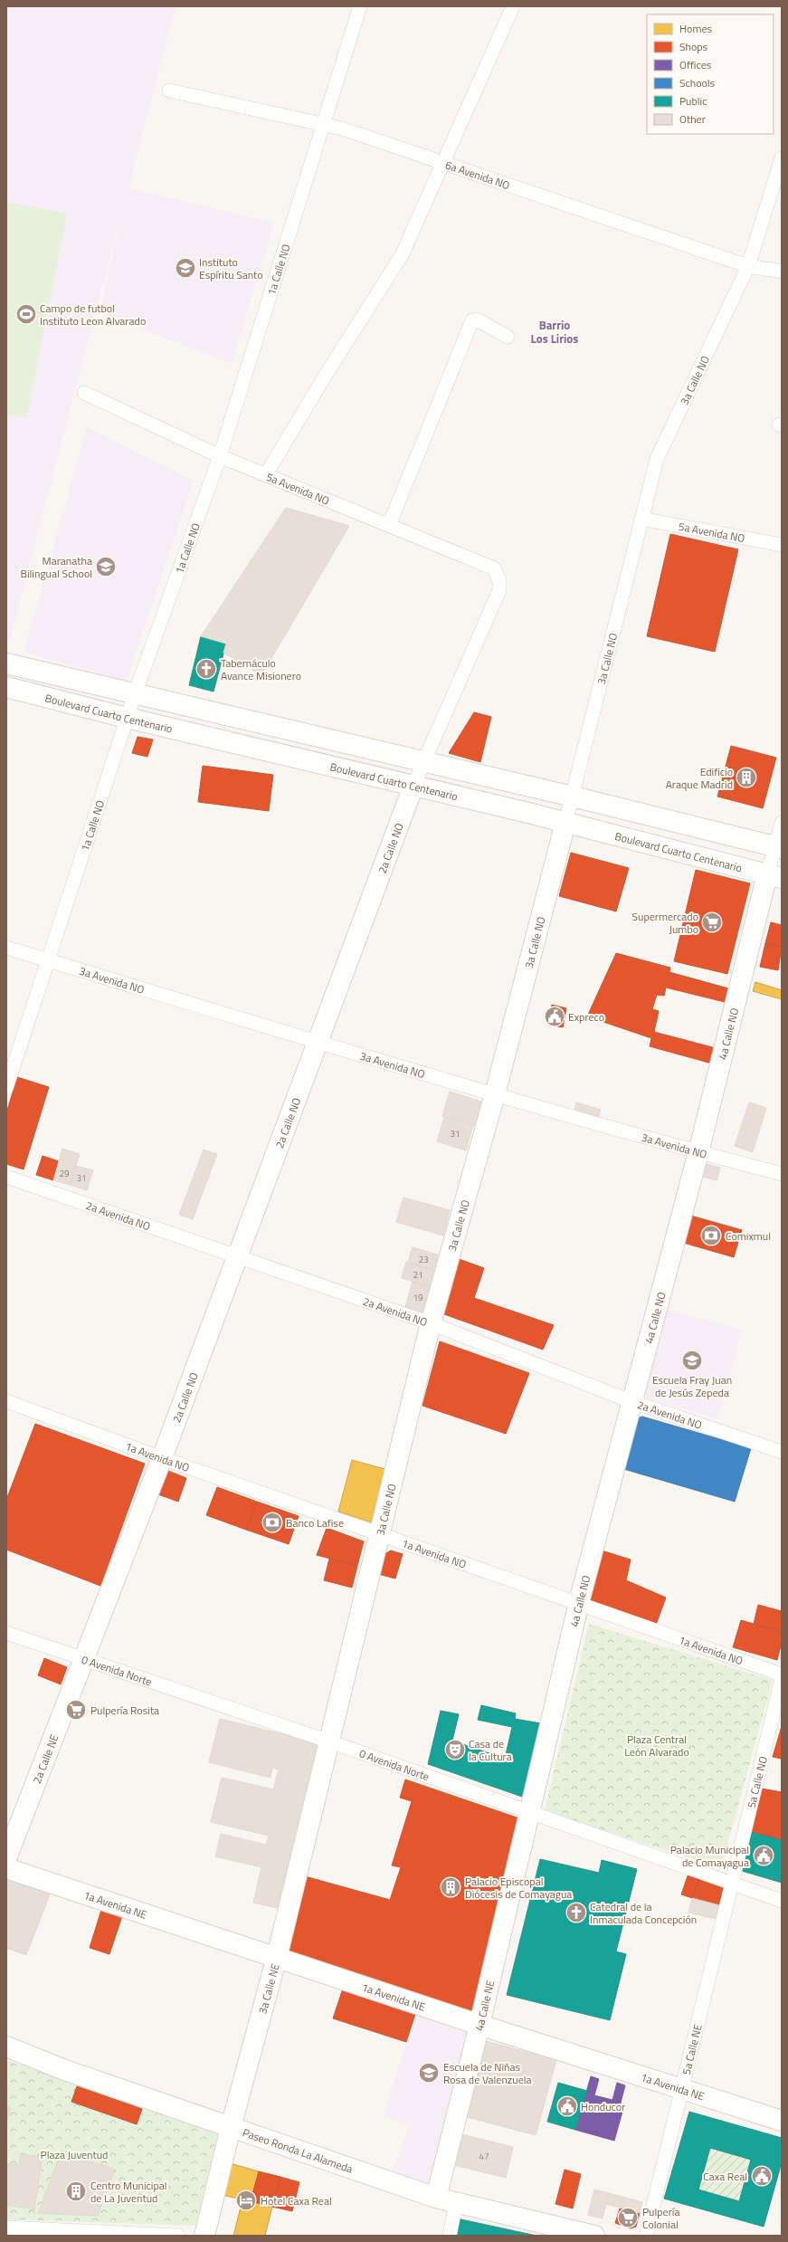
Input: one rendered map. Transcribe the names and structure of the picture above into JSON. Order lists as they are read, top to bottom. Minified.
{"streets":{"street":["6a Avenida NO","1a Calle NO","3a Calle NO","5a Avenida NO","Boulevard Cuarto Centenario","2a Calle NO","3a Avenida NO","4a Calle NO","2a Avenida NO","1a Avenida NO","0 Avenida Norte","2a Calle NE","5a Calle NO","1a Avenida NE","3a Calle NE","4a Calle NE","5a Calle NE","Paseo Ronda La Alameda"]},"crossings":[["6a Avenida NO","1a Calle NO"],["6a Avenida NO","3a Calle NO"],["1a Calle NO","5a Avenida NO"],["1a Calle NO","Boulevard Cuarto Centenario"],["1a Calle NO","3a Avenida NO"],["3a Calle NO","5a Avenida NO"],["3a Calle NO","Boulevard Cuarto Centenario"],["3a Calle NO","3a Avenida NO"],["3a Calle NO","2a Avenida NO"],["3a Calle NO","1a Avenida NO"],["3a Calle NO","0 Avenida Norte"],["3a Calle NO","3a Calle NE"],["5a Avenida NO","2a Calle NO"],["Boulevard Cuarto Centenario","2a Calle NO"],["Boulevard Cuarto Centenario","4a Calle NO"],["2a Calle NO","3a Avenida NO"],["2a Calle NO","2a Avenida NO"],["2a Calle NO","1a Avenida NO"],["2a Calle NO","0 Avenida Norte"],["2a Calle NO","2a Calle NE"],["3a Avenida NO","4a Calle NO"],["4a Calle NO","2a Avenida NO"],["4a Calle NO","1a Avenida NO"],["4a Calle NO","0 Avenida Norte"],["4a Calle NO","4a Calle NE"],["0 Avenida Norte","2a Calle NE"],["0 Avenida Norte","5a Calle NO"],["0 Avenida Norte","3a Calle NE"],["0 Avenida Norte","4a Calle NE"],["0 Avenida Norte","5a Calle NE"],["5a Calle NO","5a Calle NE"],["1a Avenida NE","3a Calle NE"],["1a Avenida NE","4a Calle NE"],["1a Avenida NE","5a Calle NE"],["3a Calle NE","Paseo Ronda La Alameda"],["4a Calle NE","Paseo Ronda La Alameda"]],"districts":["Barrio Los Lirios"],"parks":["Plaza Central León Alvarado","Plaza Juventud"],"places":{"school or university":["Instituto Espíritu Santo","Maranatha Bilingual School","Escuela Fray Juan de Jesús Zepeda","Escuela de Niñas Rosa de Valenzuela"],"sports":["Campo de futbol Instituto Leon Alvarado"],"church":["Tabernáculo Avance Misionero","Catedral de la Inmaculada Concepción"],"building":["Edificio Araque Madrid","Palacio Episcopal Diócesis de Comayagua","Centro Municipal de La Juventud"],"supermarket":["Supermercado Jumbo","Pulpería Rosita","Pulpería Colonial"],"public building":["Expreco","Palacio Municipal de Comayagua","Honducor","Caxa Real"],"bank":["Comixmul","Banco Lafise"],"theatre":["Casa de la Cultura"],"hotel":["Hotel Caxa Real"]},"house_numbers":["31","29","31","23","21","19","47"],"legend":["Homes","Shops","Offices","Schools","Public","Other"]}
